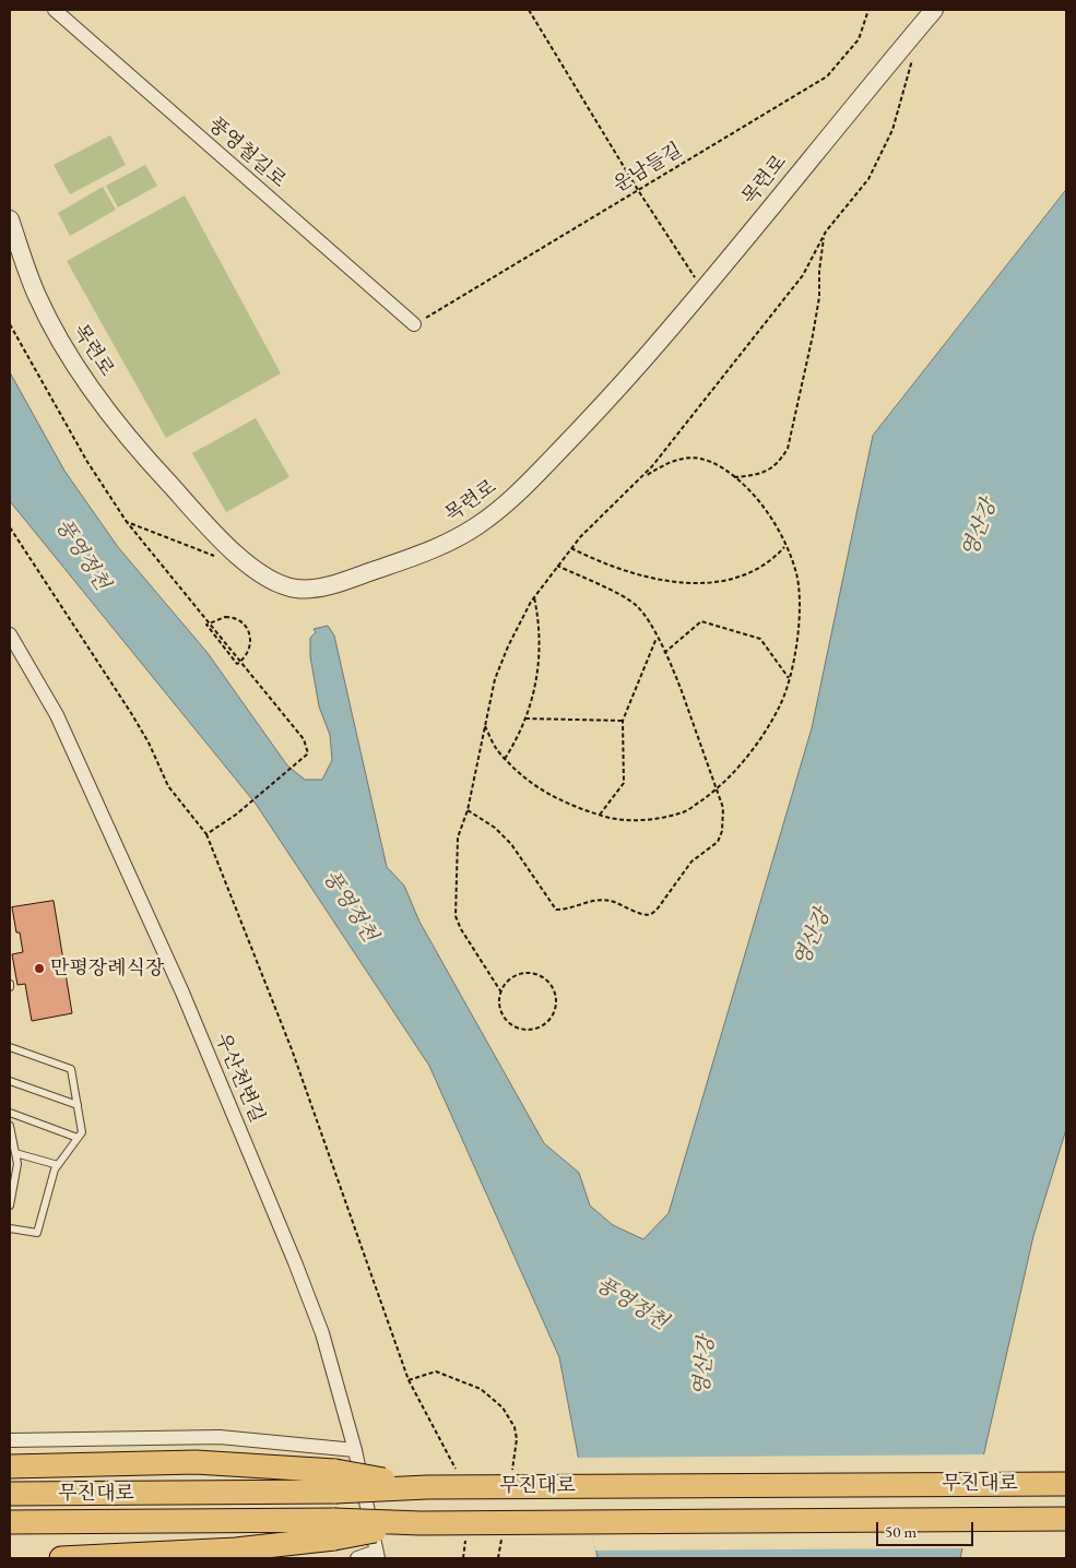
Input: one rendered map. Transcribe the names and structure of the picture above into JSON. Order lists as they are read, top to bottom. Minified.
{"streets":{"highway":["무진대로"],"street":["풍영철길로","목련로","우산천변길"],"path":["운남들길"]},"crossings":[["풍영철길로","운남들길"]],"water":["영산강","풍영정천"],"places":["만평장례식장"],"scale_bar":"50 m"}
